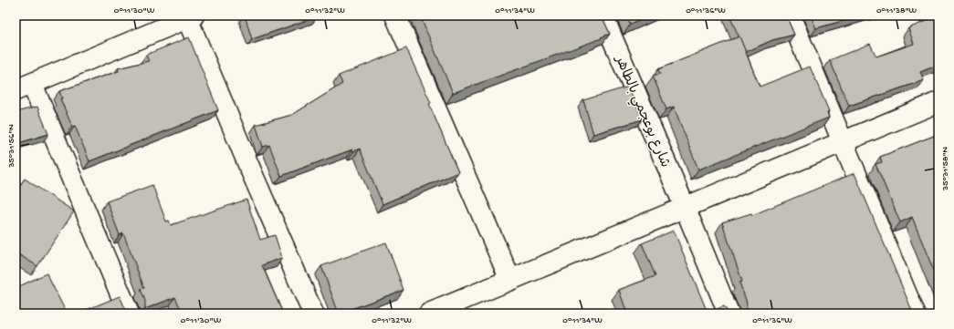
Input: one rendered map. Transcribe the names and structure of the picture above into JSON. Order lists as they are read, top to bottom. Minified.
{"streets":{"street":["شارع بوعجمي بالطاهر"]},"coordinates":["0°11'30\"W","0°11'32\"W","0°11'34\"W","0°11'36\"W","0°11'38\"W","35°31'56\"N","35°31'58\"N"]}
